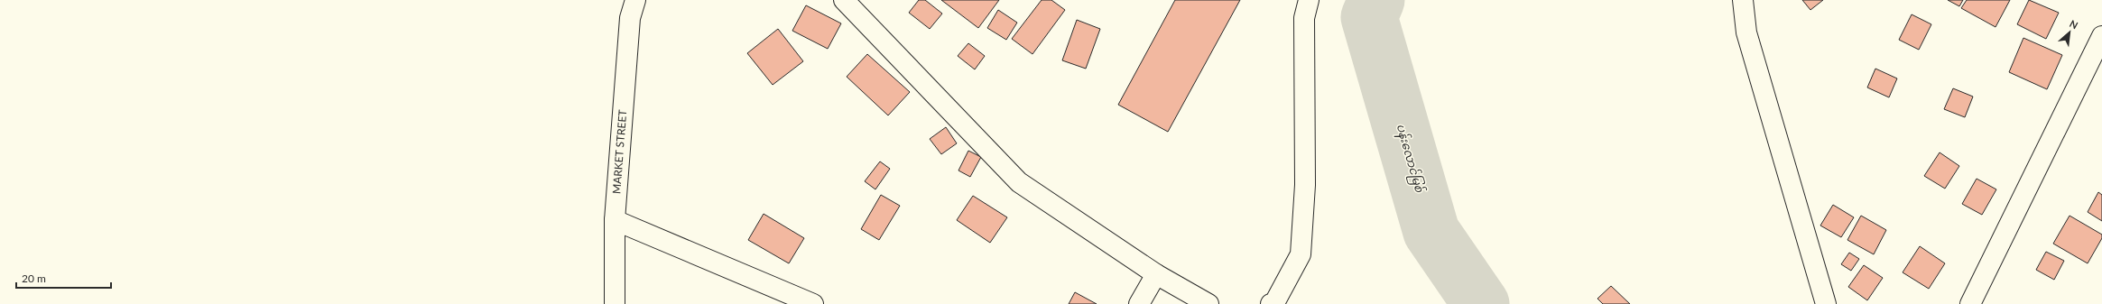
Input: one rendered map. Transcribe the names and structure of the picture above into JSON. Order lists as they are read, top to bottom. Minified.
{"streets":{"street":["MARKET STREET"]},"water":["ပန်းလောင်မြစ်"],"scale_bar":"20 m","north":"top right"}
